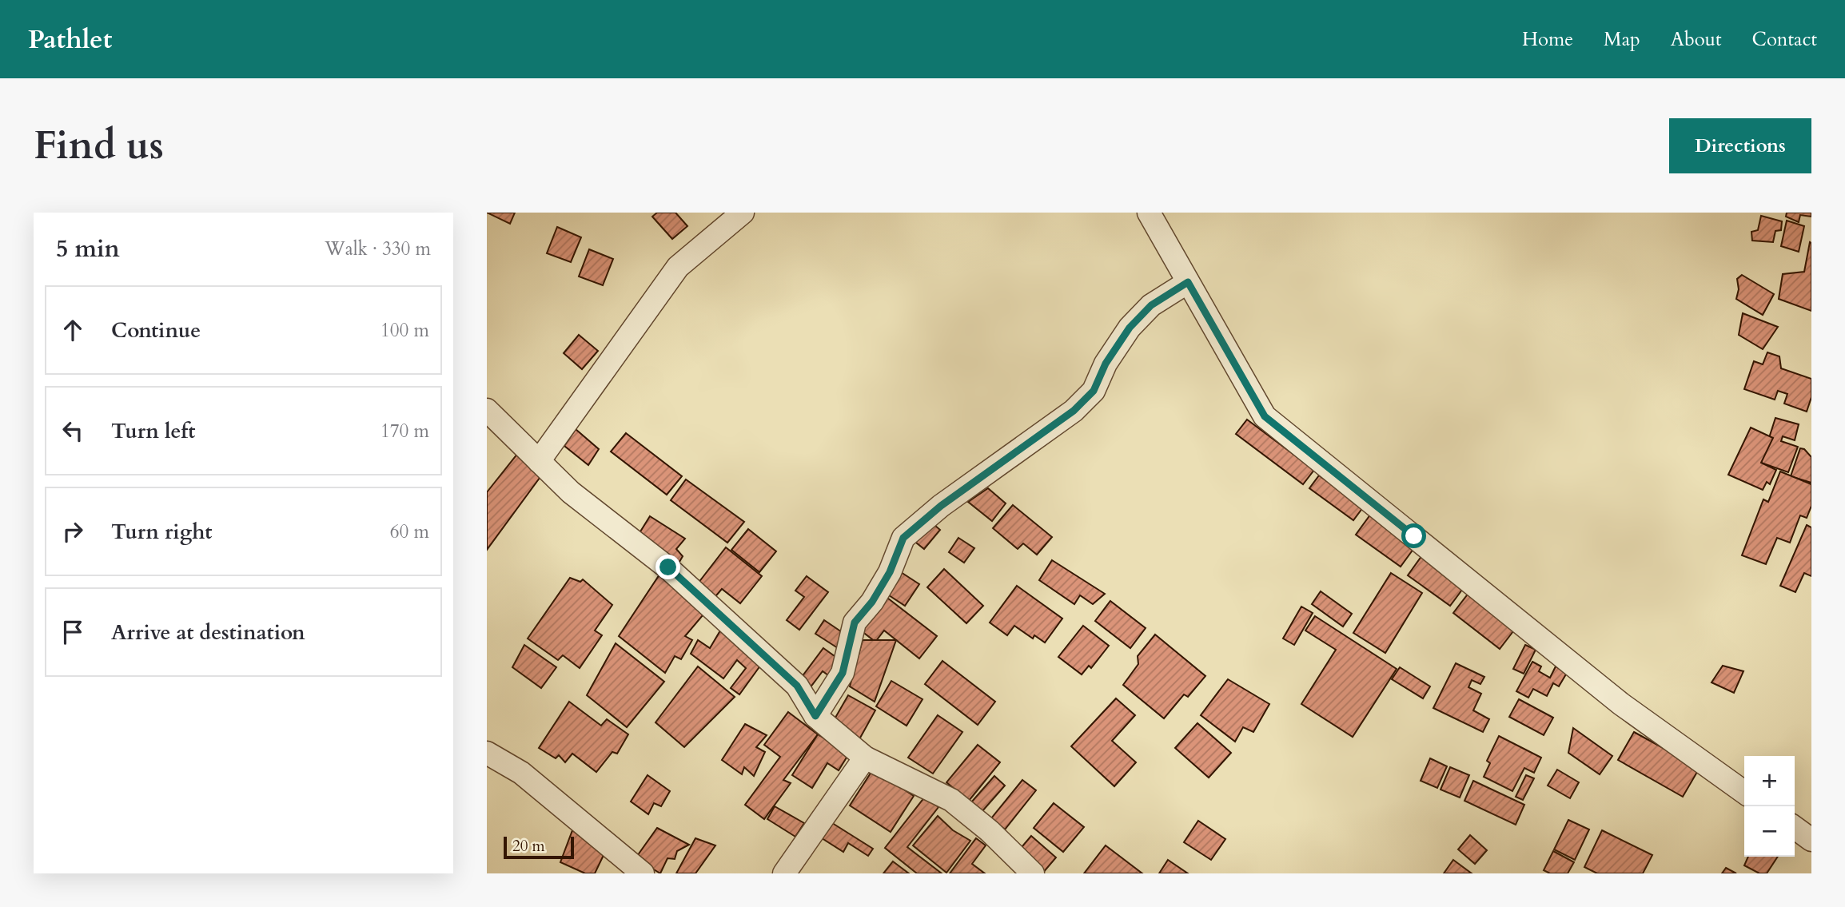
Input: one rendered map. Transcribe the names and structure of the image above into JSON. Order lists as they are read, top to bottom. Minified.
{"scale_bar":"20 m","page":{"header":"Pathlet","nav":["Home","Map","About","Contact"],"buttons":"Directions","title":"Find us","heading":["5 min","Walk · 330 m"],"list":[["Continue","100 m"],["Turn left","170 m"],["Turn right","60 m"],"Arrive at destination"],"map_buttons":["+","−"],"scale":"20 m"}}
